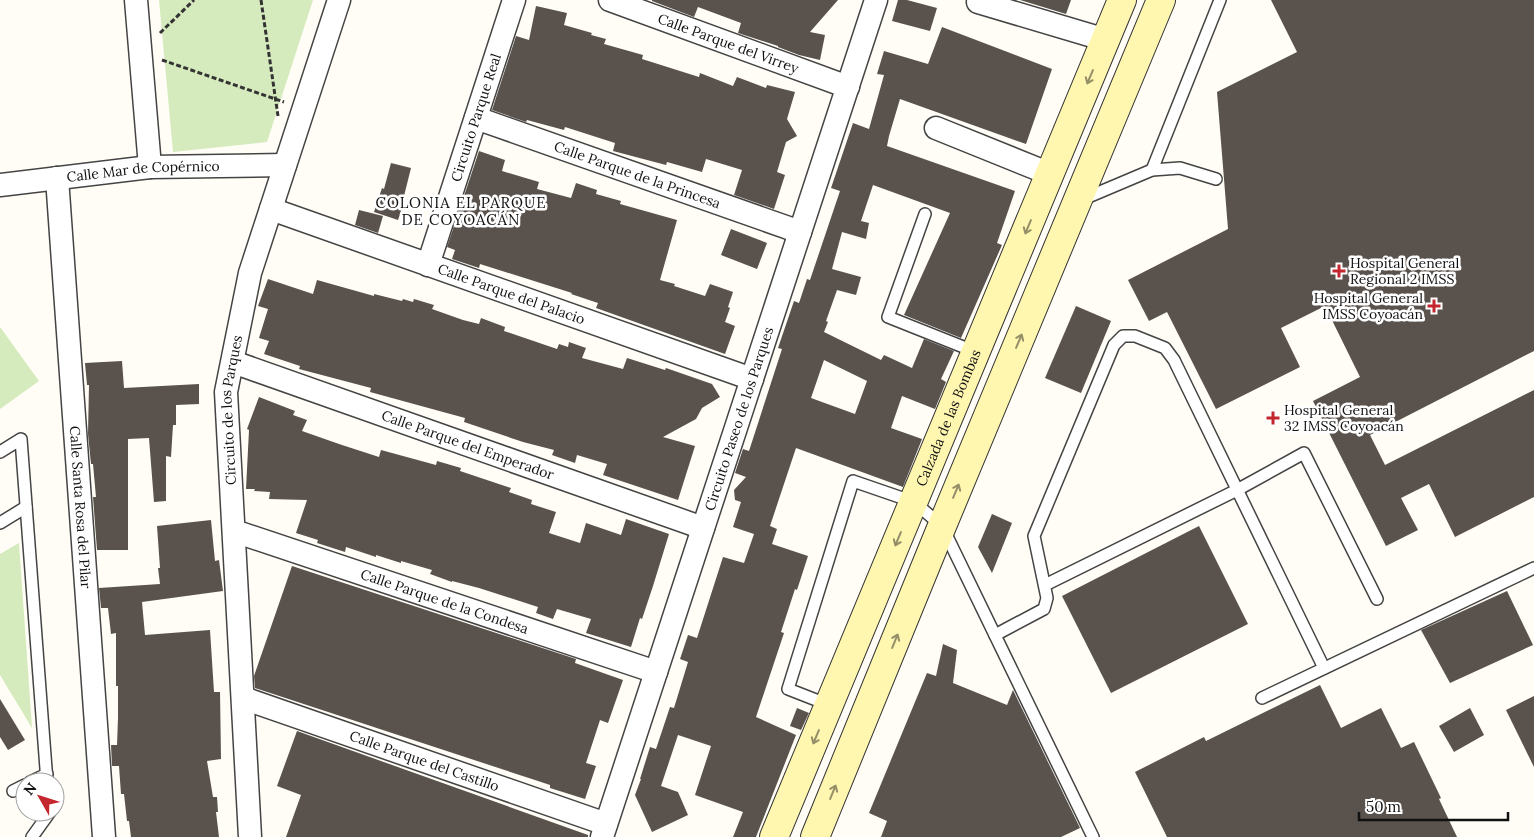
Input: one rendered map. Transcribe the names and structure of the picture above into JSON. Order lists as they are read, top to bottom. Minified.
{"streets":{"main road":["Calzada de las Bombas"],"street":["Calle Parque del Virrey","Circuito Parque Real","Calle Mar de Copérnico","Calle Parque de la Princesa","Calle Parque del Palacio","Circuito de los Parques","Circuito Paseo de los Parques","Calle Parque del Emperador","Calle Santa Rosa del Pilar","Calle Parque de la Condesa","Calle Parque del Castillo"]},"crossings":[["Calle Parque del Virrey","Circuito Paseo de los Parques"],["Circuito Parque Real","Calle Parque de la Princesa"],["Circuito Parque Real","Calle Parque del Palacio"],["Calle Mar de Copérnico","Circuito de los Parques"],["Calle Mar de Copérnico","Calle Santa Rosa del Pilar"],["Calle Parque de la Princesa","Circuito Paseo de los Parques"],["Calle Parque del Palacio","Circuito de los Parques"],["Calle Parque del Palacio","Circuito Paseo de los Parques"],["Circuito de los Parques","Calle Parque del Emperador"],["Circuito de los Parques","Calle Parque de la Condesa"],["Circuito de los Parques","Calle Parque del Castillo"],["Circuito Paseo de los Parques","Calle Parque del Emperador"],["Circuito Paseo de los Parques","Calle Parque de la Condesa"],["Circuito Paseo de los Parques","Calle Parque del Castillo"]],"districts":["COLONIA EL PARQUE DE COYOACÁN"],"places":{"health":["Hospital General Regional 2 IMSS","Hospital General IMSS Coyoacán","Hospital General 32 IMSS Coyoacán"]},"scale_bar":"50 m","north":"top left"}
